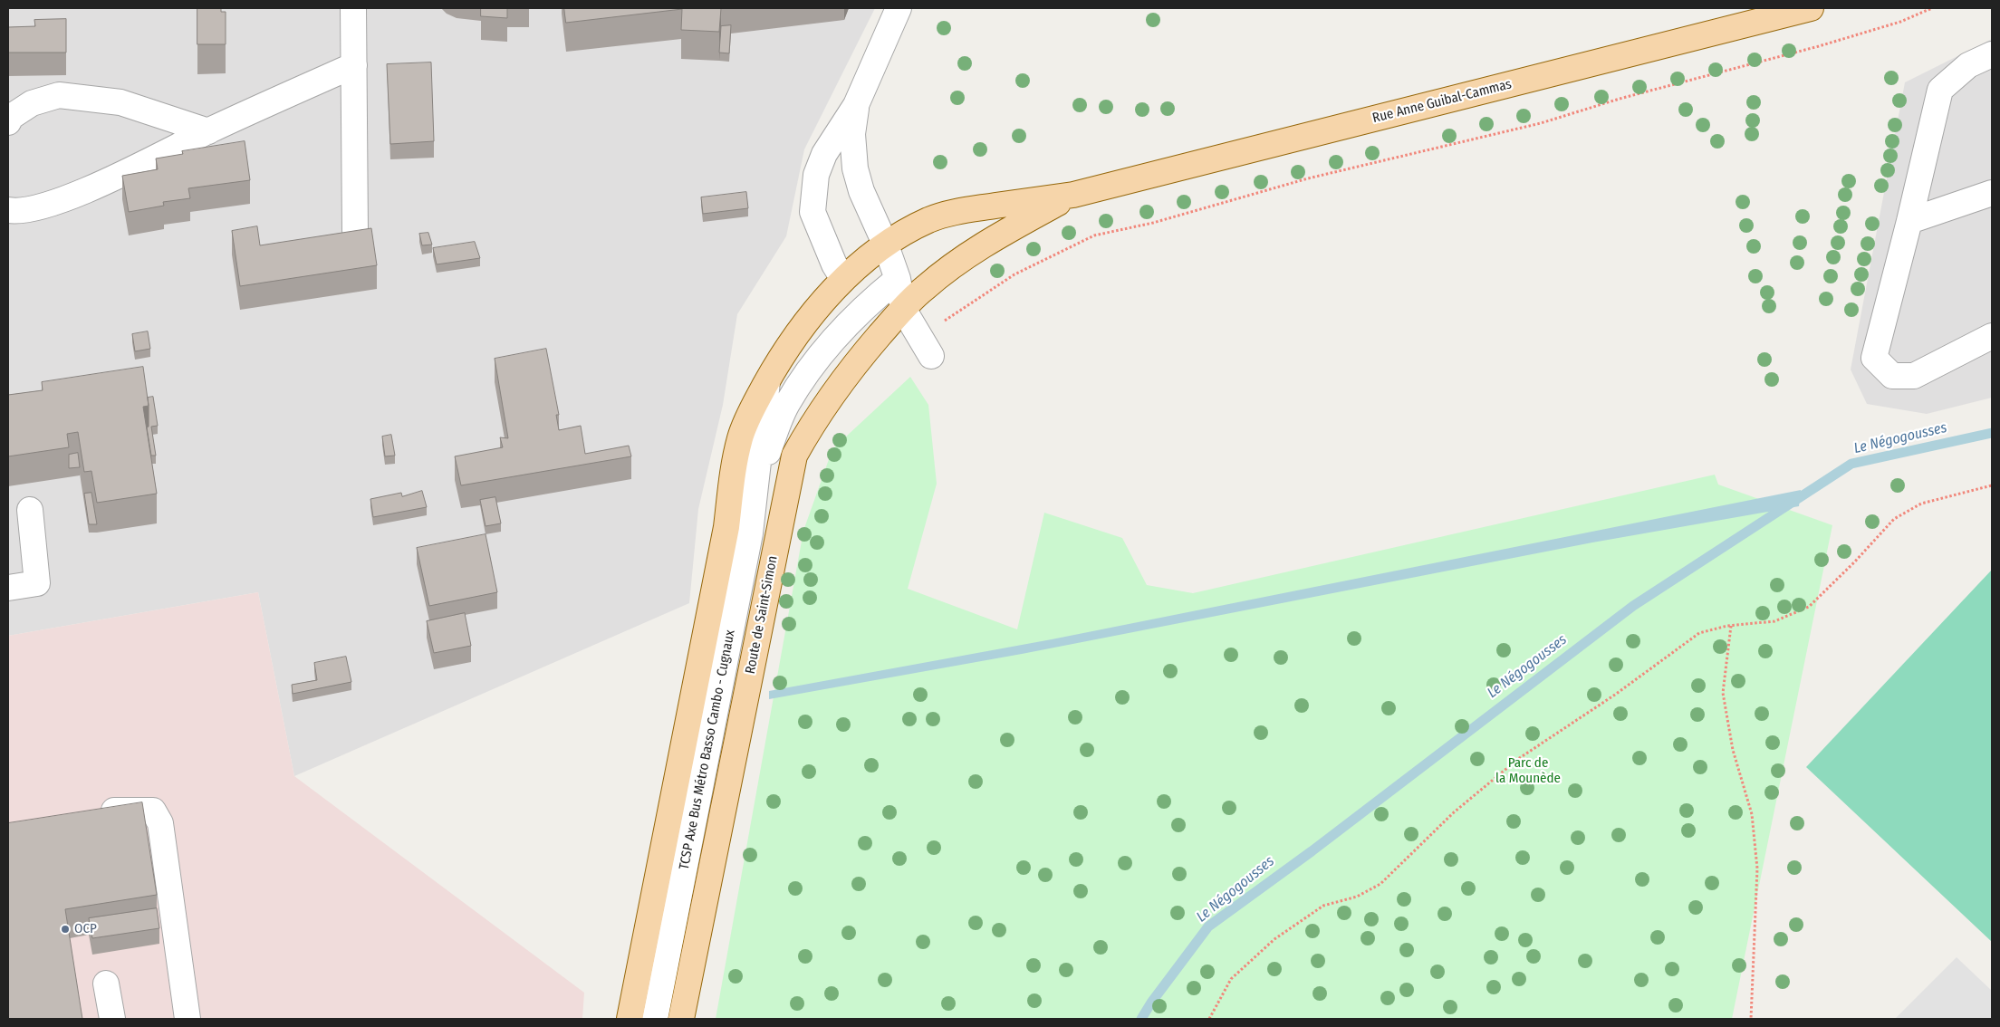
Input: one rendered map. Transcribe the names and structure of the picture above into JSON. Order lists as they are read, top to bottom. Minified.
{"streets":{"main road":["Rue Anne Guibal-Cammas","Route de Saint-Simon"],"street":["TCSP Axe Bus Métro Basso Cambo - Cugnaux"]},"crossings":[["Rue Anne Guibal-Cammas","Route de Saint-Simon"]],"water":["Le Négogousses"],"parks":["Parc de la Mounède"],"places":["OCP"]}
